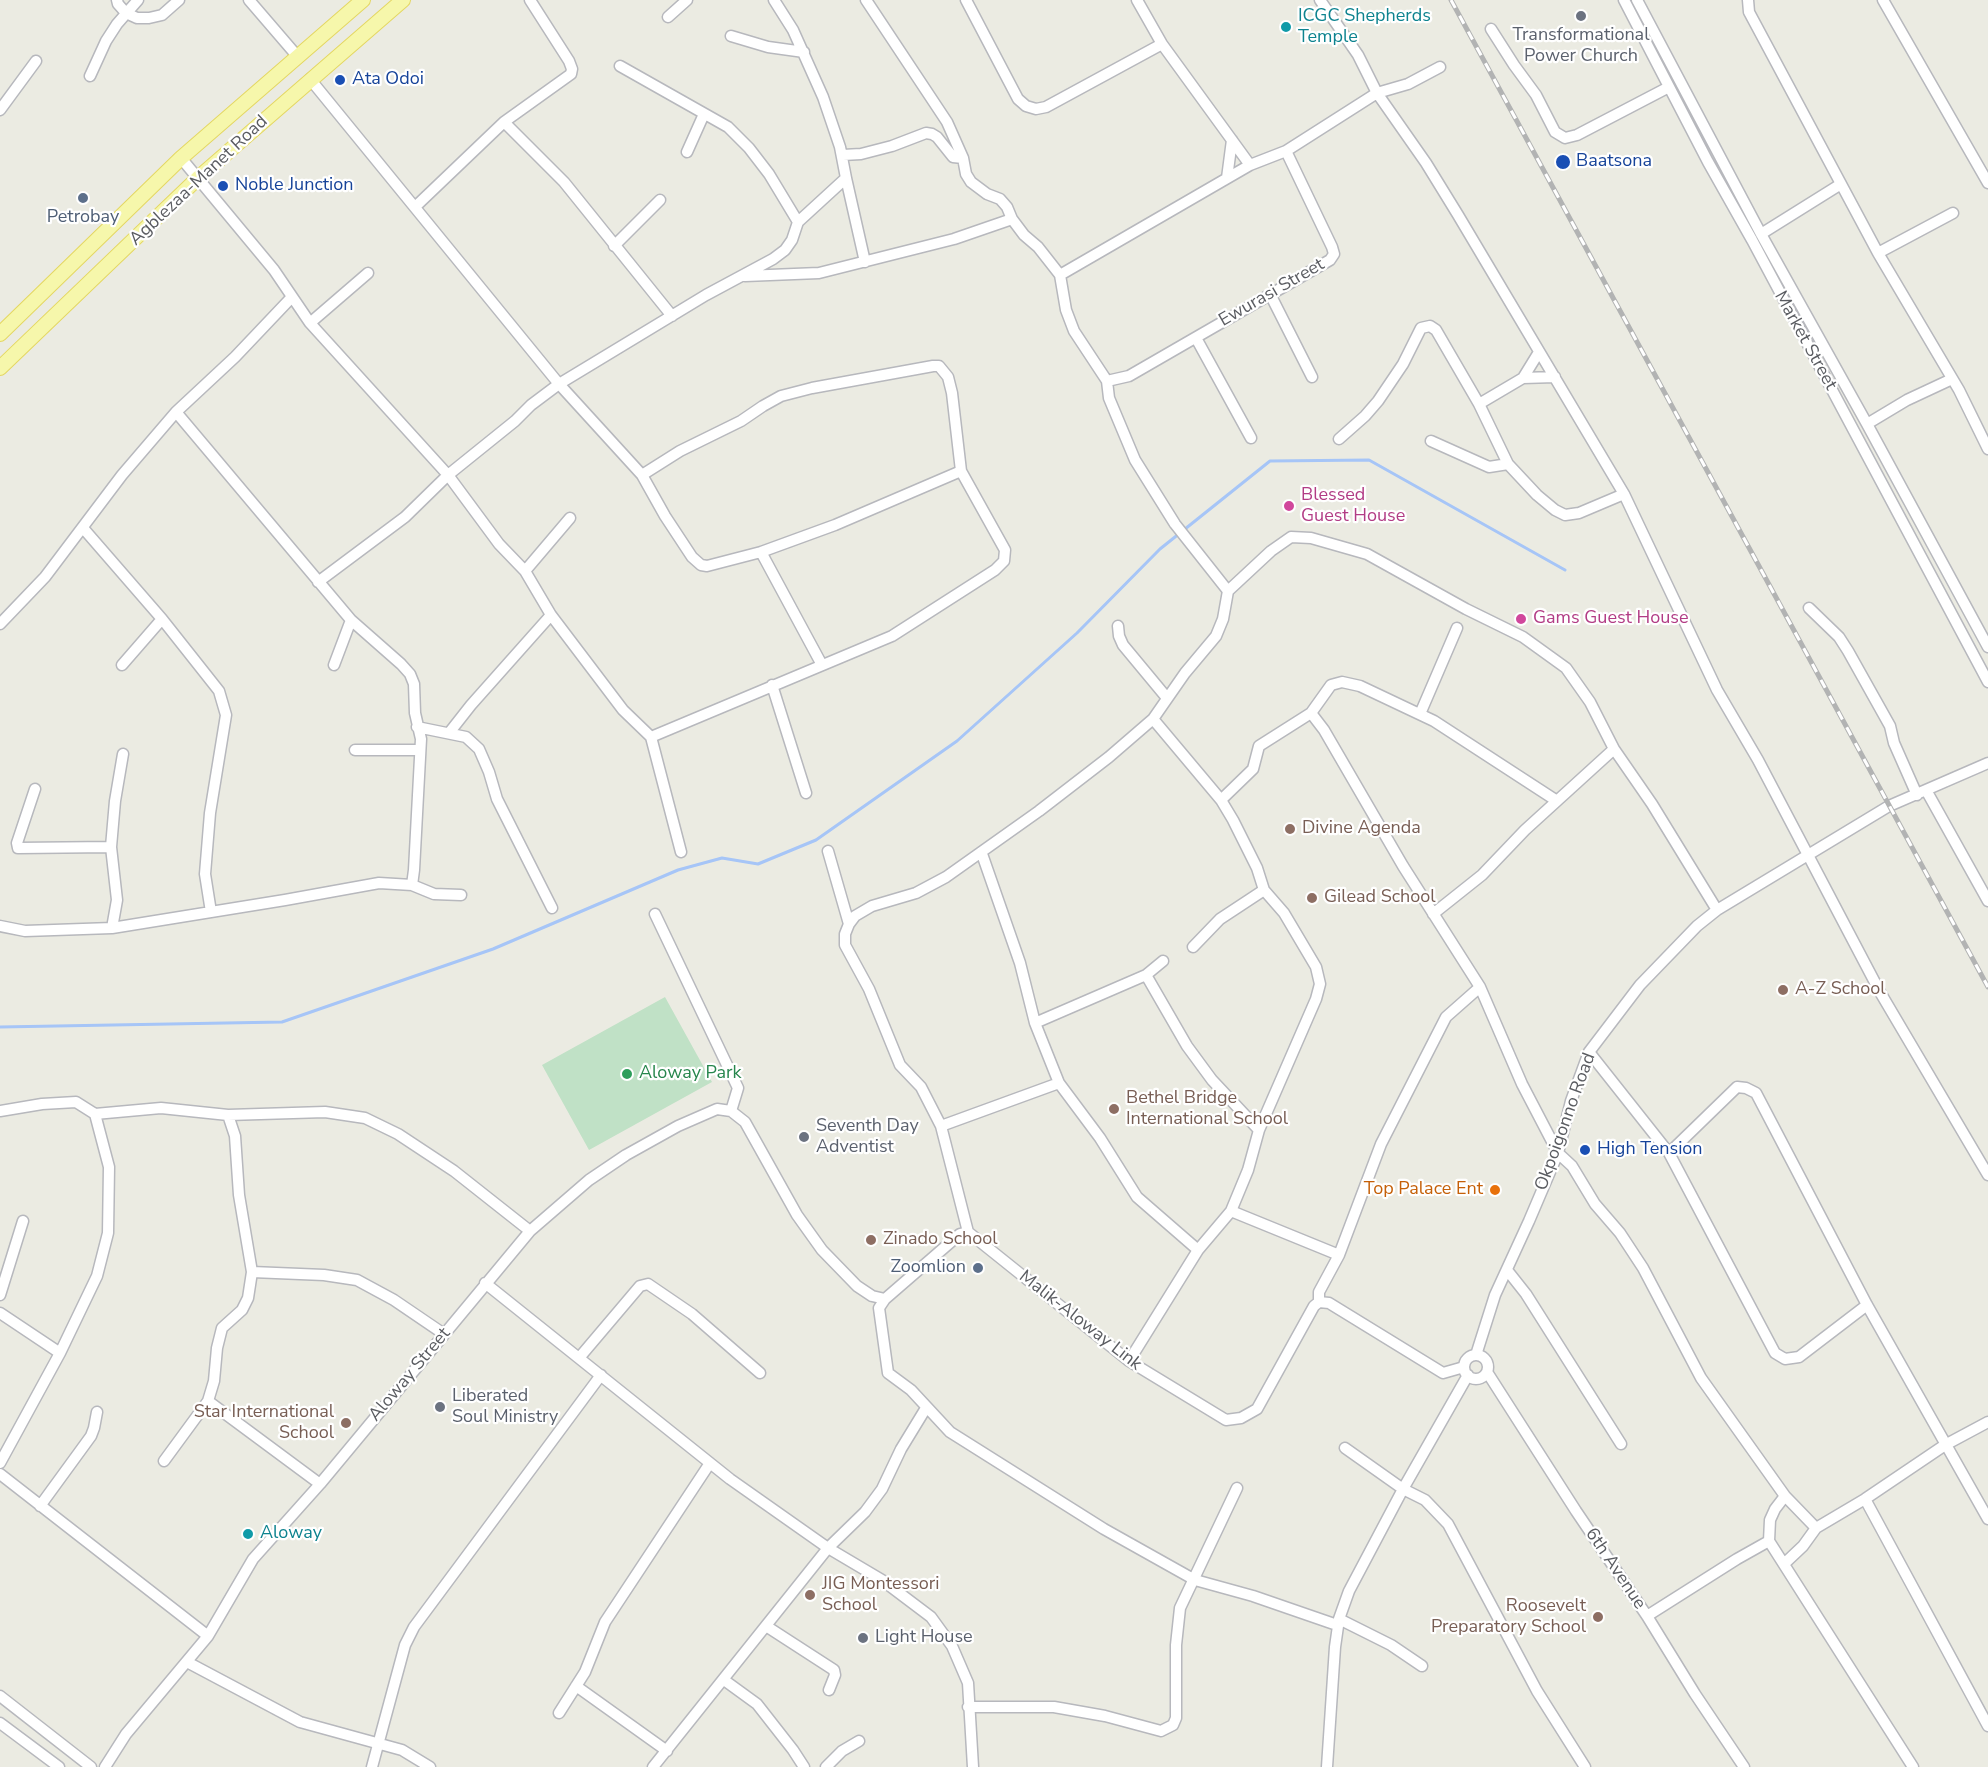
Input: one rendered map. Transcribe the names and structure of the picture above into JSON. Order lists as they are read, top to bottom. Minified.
{"streets":{"main road":["Agblezaa-Manet Road"],"street":["Ewurasi Street","Market Street","Okpoigonno Road","Malik-Aloway Link","Aloway Street","6th Avenue"]},"crossings":[["Okpoigonno Road","6th Avenue"]],"places":["Transformational Power Church","ICGC Shepherds Temple","Ata Odoi","Baatsona","Noble Junction","Petrobay","Blessed Guest House","Gams Guest House","Divine Agenda","Gilead School","A-Z School","Aloway Park","Bethel Bridge International School","Seventh Day Adventist","High Tension","Top Palace Ent","Zinado School","Zoomlion","Liberated Soul Ministry","Star International School","Aloway","JIG Montessori School","Roosevelt Preparatory School","Light House"]}
